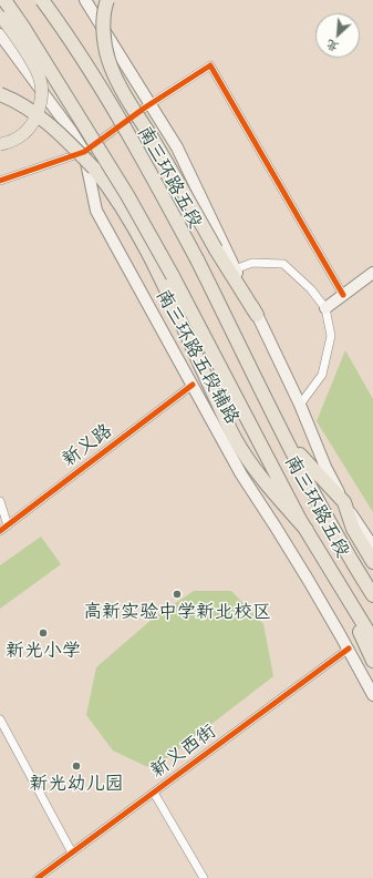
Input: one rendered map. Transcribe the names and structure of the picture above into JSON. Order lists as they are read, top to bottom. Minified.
{"streets":{"highway":["南三环路五段"],"main road":["南三环路五段辅路"],"street":["新义路","新义西街"]},"crossings":[["南三环路五段辅路","新义路"],["南三环路五段辅路","新义西街"]],"places":["高新实验中学新北校区","新光小学","新光幼儿园"],"north":"bottom left"}
